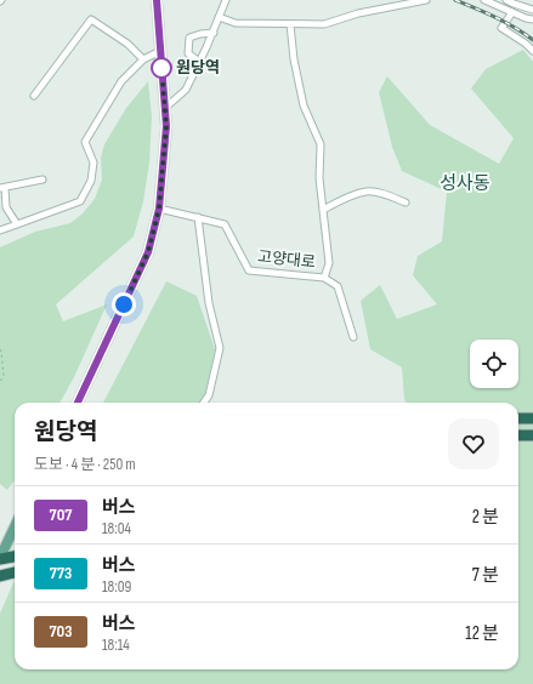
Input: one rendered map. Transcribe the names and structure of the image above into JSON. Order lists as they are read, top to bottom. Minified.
{"streets":{"street":["고양대로"]},"districts":["성사동"],"places":["원당역"],"lines":["bus line 707"],"page":{"heading":["원당역","도보 · 4 분 · 250 m"],"list":[{"mark":"707","name":"버스","note":"18:04","value":"2 분"},{"mark":"773","name":"버스","note":"18:09","value":"7 분"},{"mark":"703","name":"버스","note":"18:14","value":"12 분"}]}}
